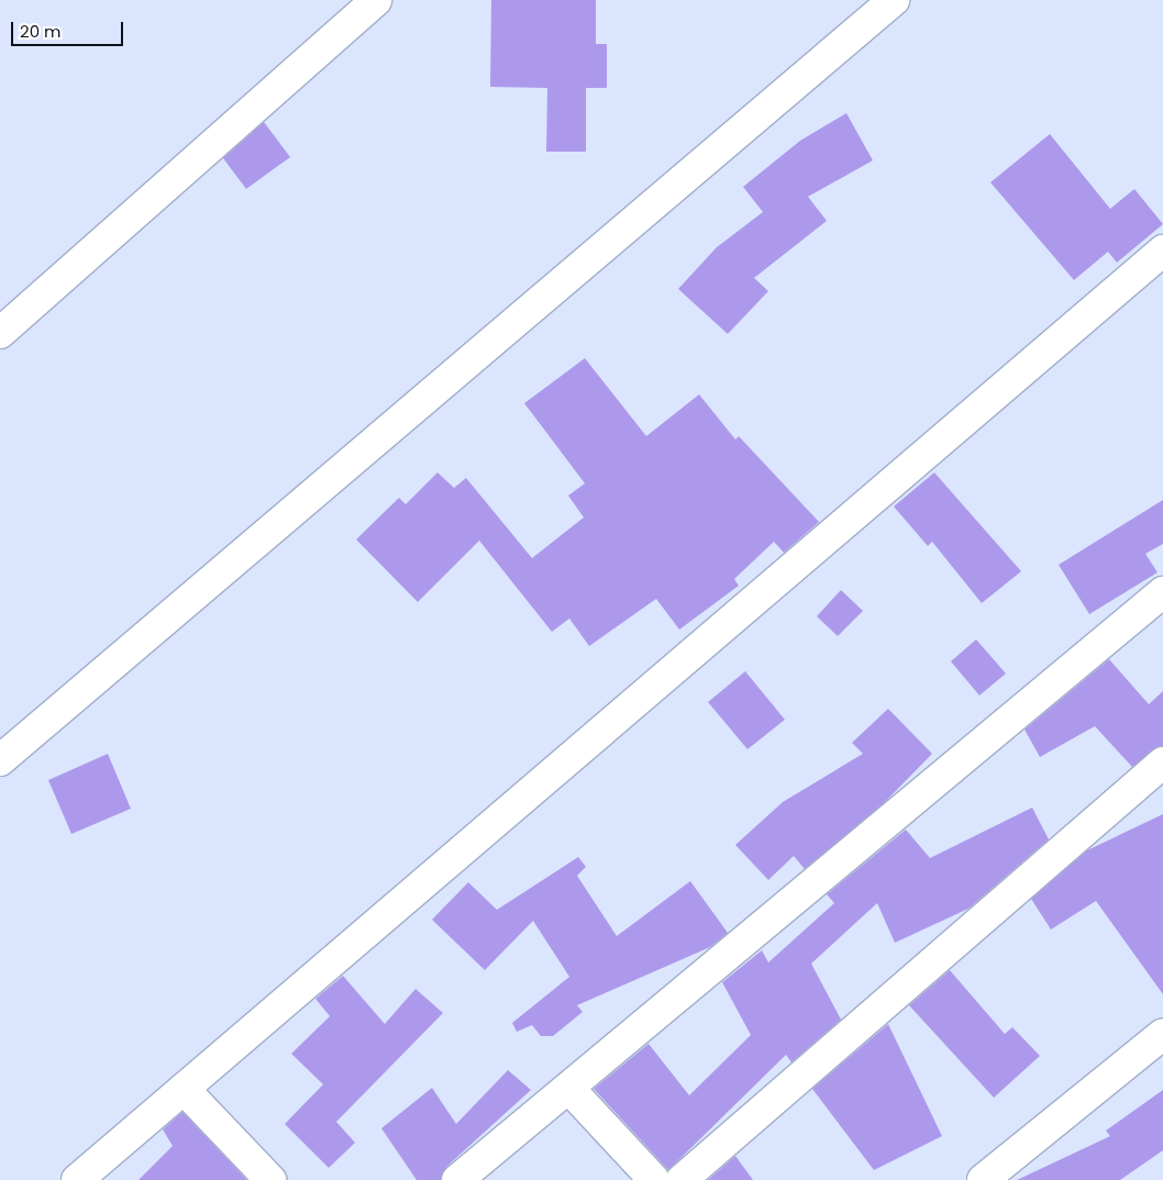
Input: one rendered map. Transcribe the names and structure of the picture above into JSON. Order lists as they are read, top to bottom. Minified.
{"scale_bar":"20 m"}
